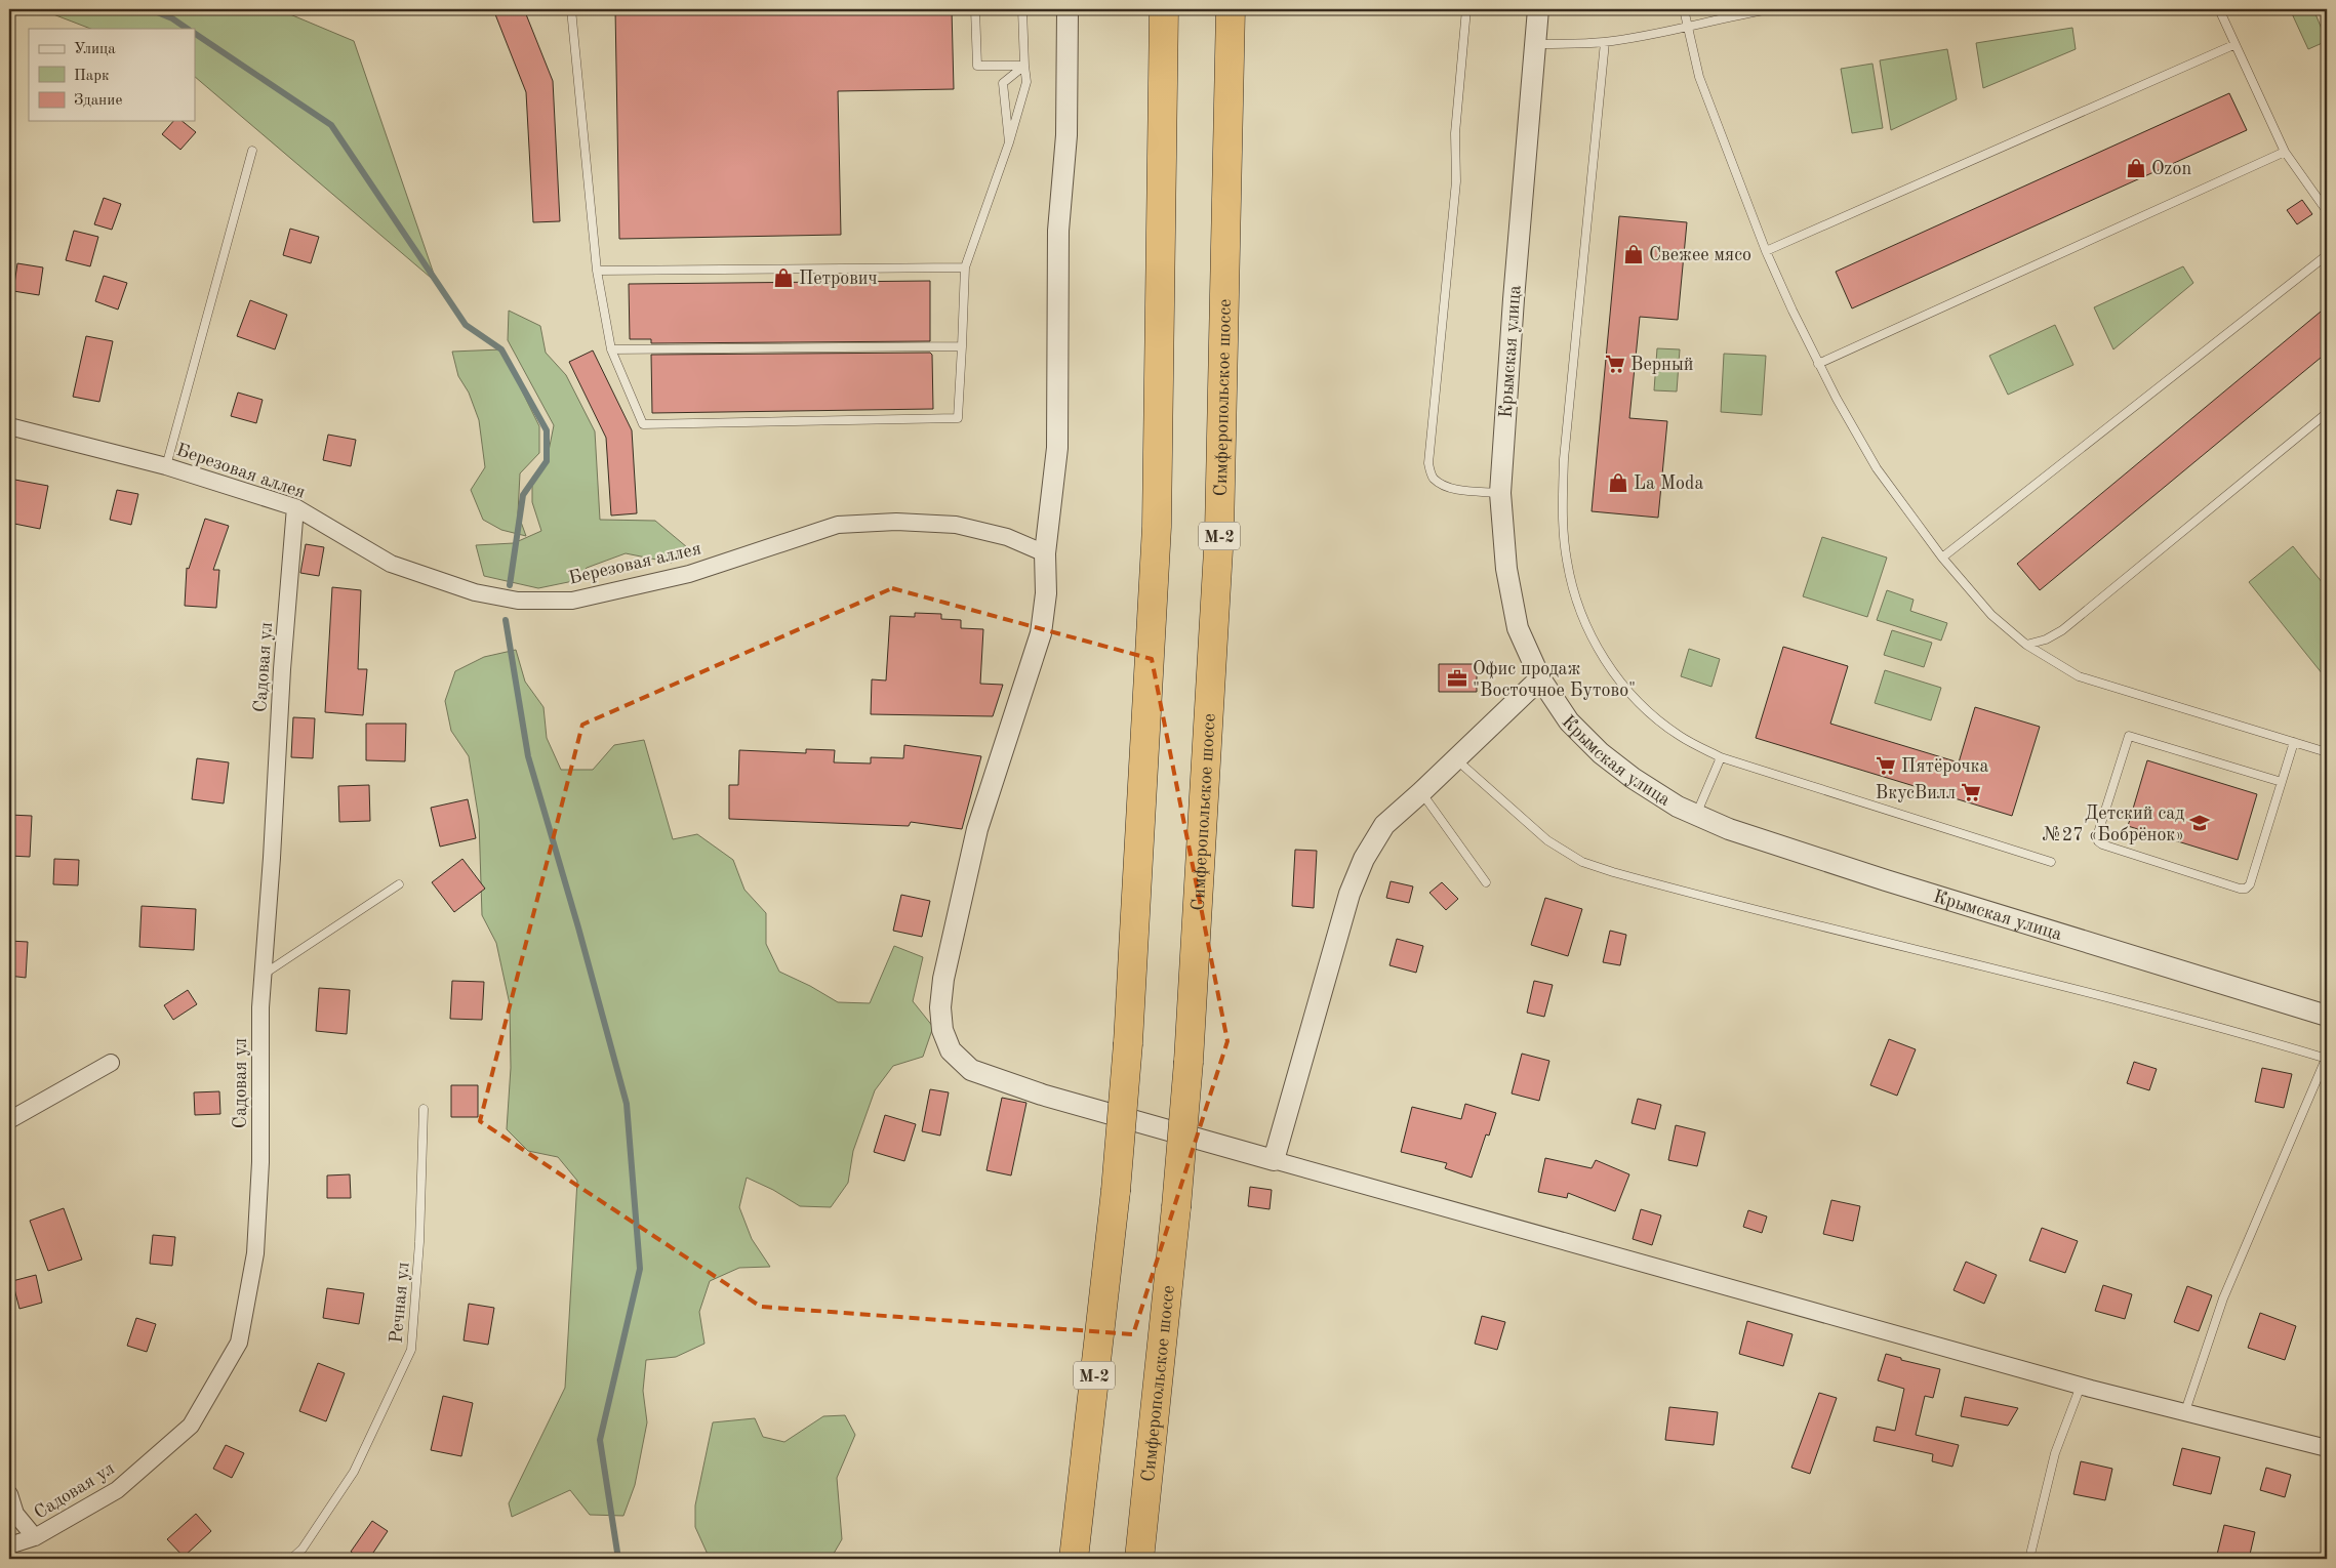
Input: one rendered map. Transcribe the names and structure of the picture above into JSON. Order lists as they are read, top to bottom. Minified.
{"streets":{"highway":["Симферопольское шоссе","М-2"],"street":["Крымская улица","Березовая аллея","Садовая ул"],"lane":["Речная ул"]},"crossings":[["Березовая аллея","Садовая ул"]],"places":{"shop":["Ozon","Свежее мясо","Петрович","La Moda"],"supermarket":["Верный","Пятёрочка","ВкусВилл"],"office":["Офис продаж \"Восточное Бутово\""],"school or university":["Детский сад №27 «Бобрёнок»"]},"legend":["Улица","Парк","Здание"]}
